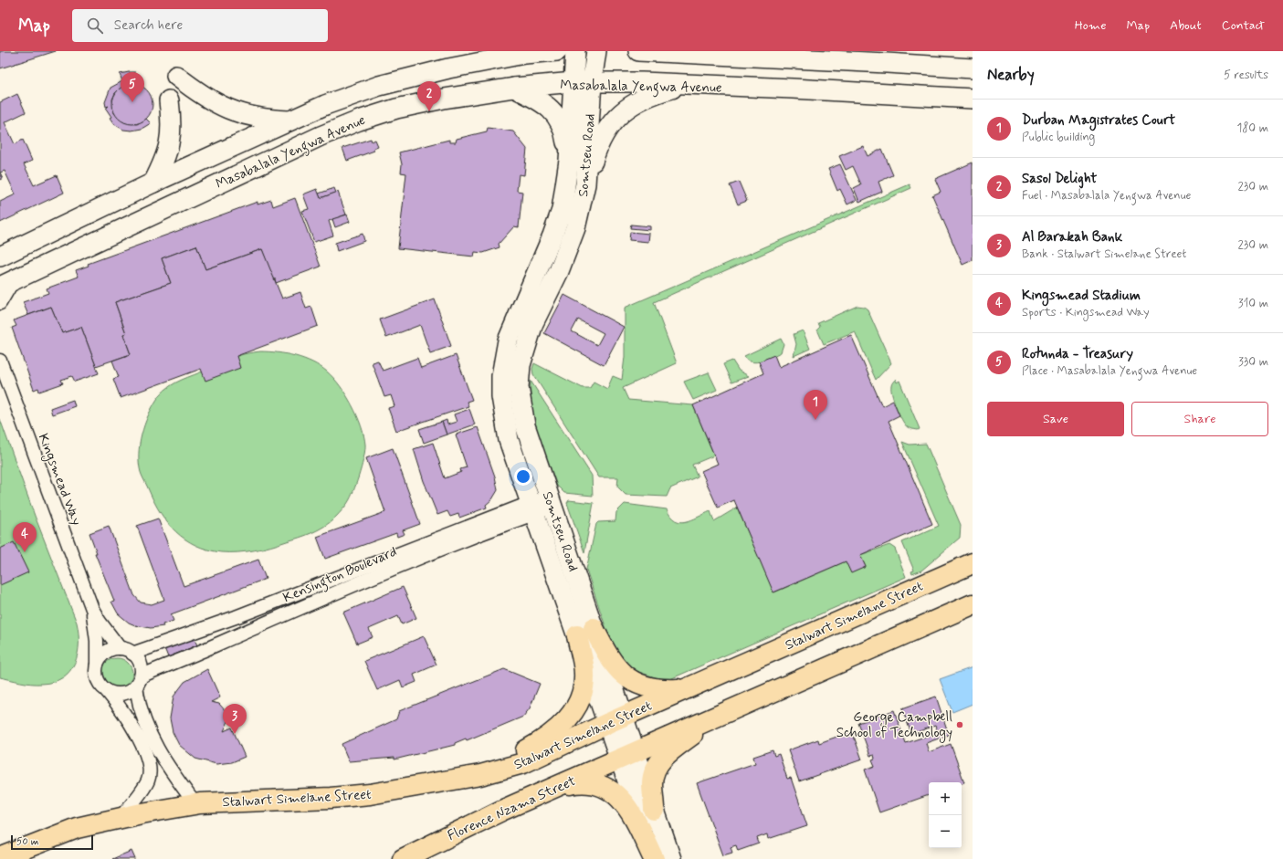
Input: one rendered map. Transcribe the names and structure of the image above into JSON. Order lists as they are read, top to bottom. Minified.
{"streets":{"highway":["Stalwart Simelane Street","Florence Nzama Street"],"main road":["Masabalala Yengwa Avenue","Somtseu Road"],"street":["Kingsmead Way","Kensington Boulevard"]},"crossings":[["Masabalala Yengwa Avenue","Somtseu Road"],["Somtseu Road","Kensington Boulevard"],["Somtseu Road","Stalwart Simelane Street"],["Somtseu Road","Florence Nzama Street"],["Kingsmead Way","Kensington Boulevard"]],"places":["George Campbell School of Technology"],"scale_bar":"50 m","page":{"header":"Map","search":"Search here","nav":["Home","Map","About","Contact"],"heading":["Nearby","5 results"],"pins":["5","2","1","4","3"],"list":[{"mark":"1","name":"Durban Magistrates Court","note":"Public building","value":"180 m"},{"mark":"2","name":"Sasol Delight","note":"Fuel · Masabalala Yengwa Avenue","value":"230 m"},{"mark":"3","name":"Al Barakah Bank","note":"Bank · Stalwart Simelane Street","value":"230 m"},{"mark":"4","name":"Kingsmead Stadium","note":"Sports · Kingsmead Way","value":"310 m"},{"mark":"5","name":"Rotunda - Treasury","note":"Place · Masabalala Yengwa Avenue","value":"330 m"}],"buttons":["Save","Share"],"map_buttons":["+","−"],"scale":"50 m"}}
